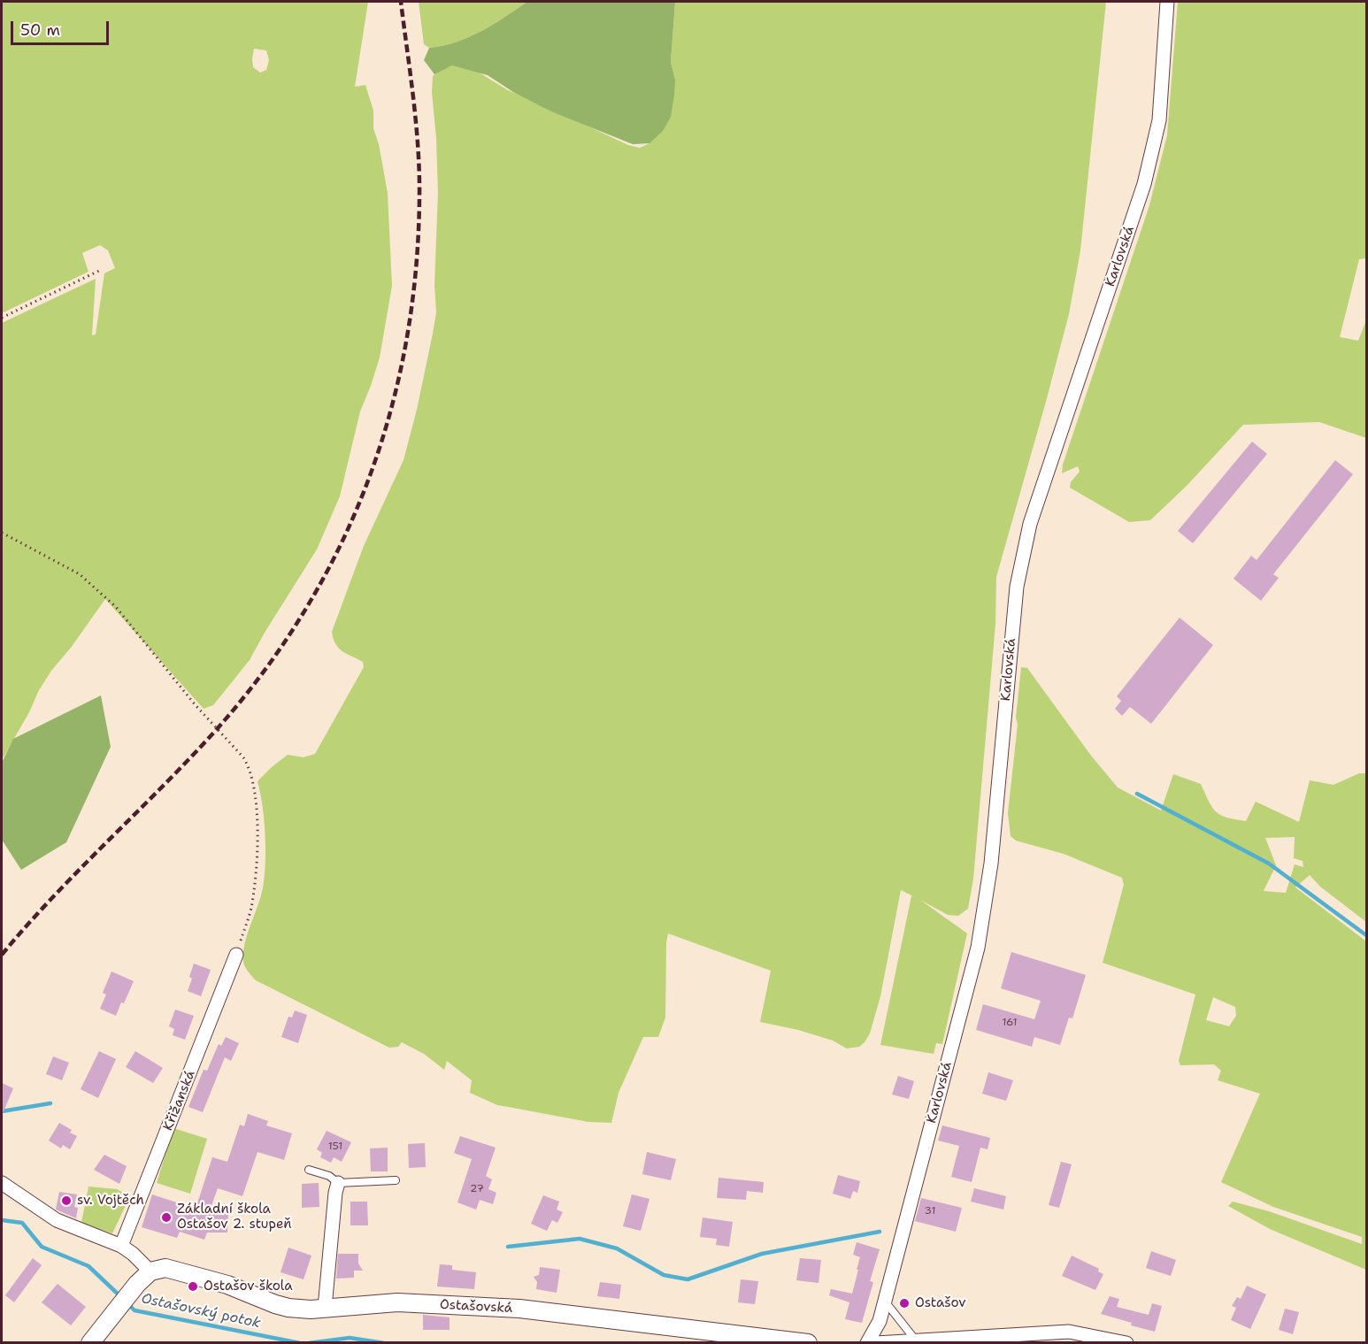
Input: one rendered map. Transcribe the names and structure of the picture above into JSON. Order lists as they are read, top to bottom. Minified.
{"streets":{"street":["Karlovská","Křižanská","Ostašovská"]},"water":["Ostašovský potok"],"places":["sv. Vojtěch","Základní škola Ostašov 2. stupeň","Ostašov škola","Ostašov"],"house_numbers":["161","151","27","31"],"scale_bar":"50 m"}
